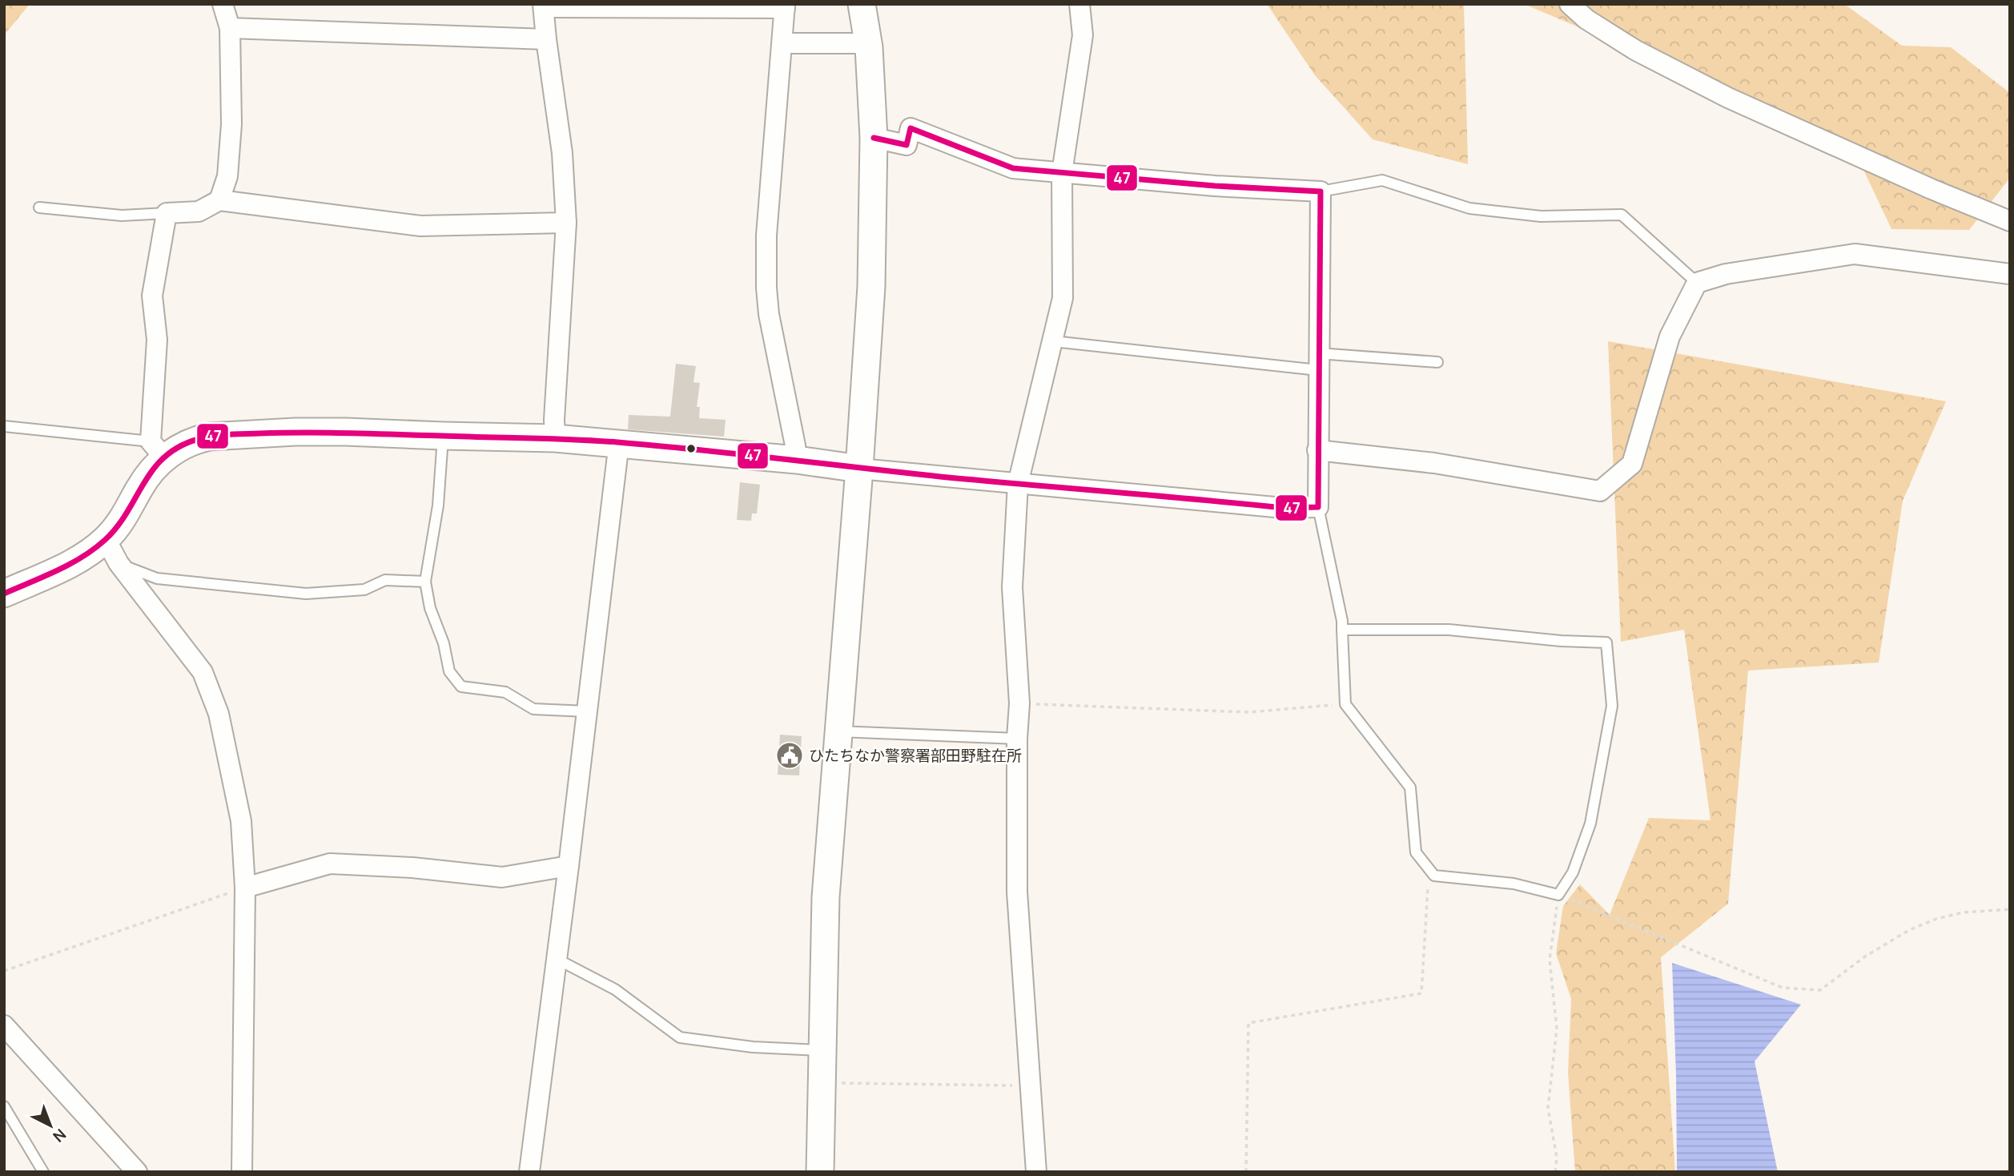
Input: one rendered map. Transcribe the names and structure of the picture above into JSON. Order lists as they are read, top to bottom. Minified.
{"places":{"public building":["ひたちなか警察署部田野駐在所"]},"lines":["transit line 47"],"north":"bottom right"}
